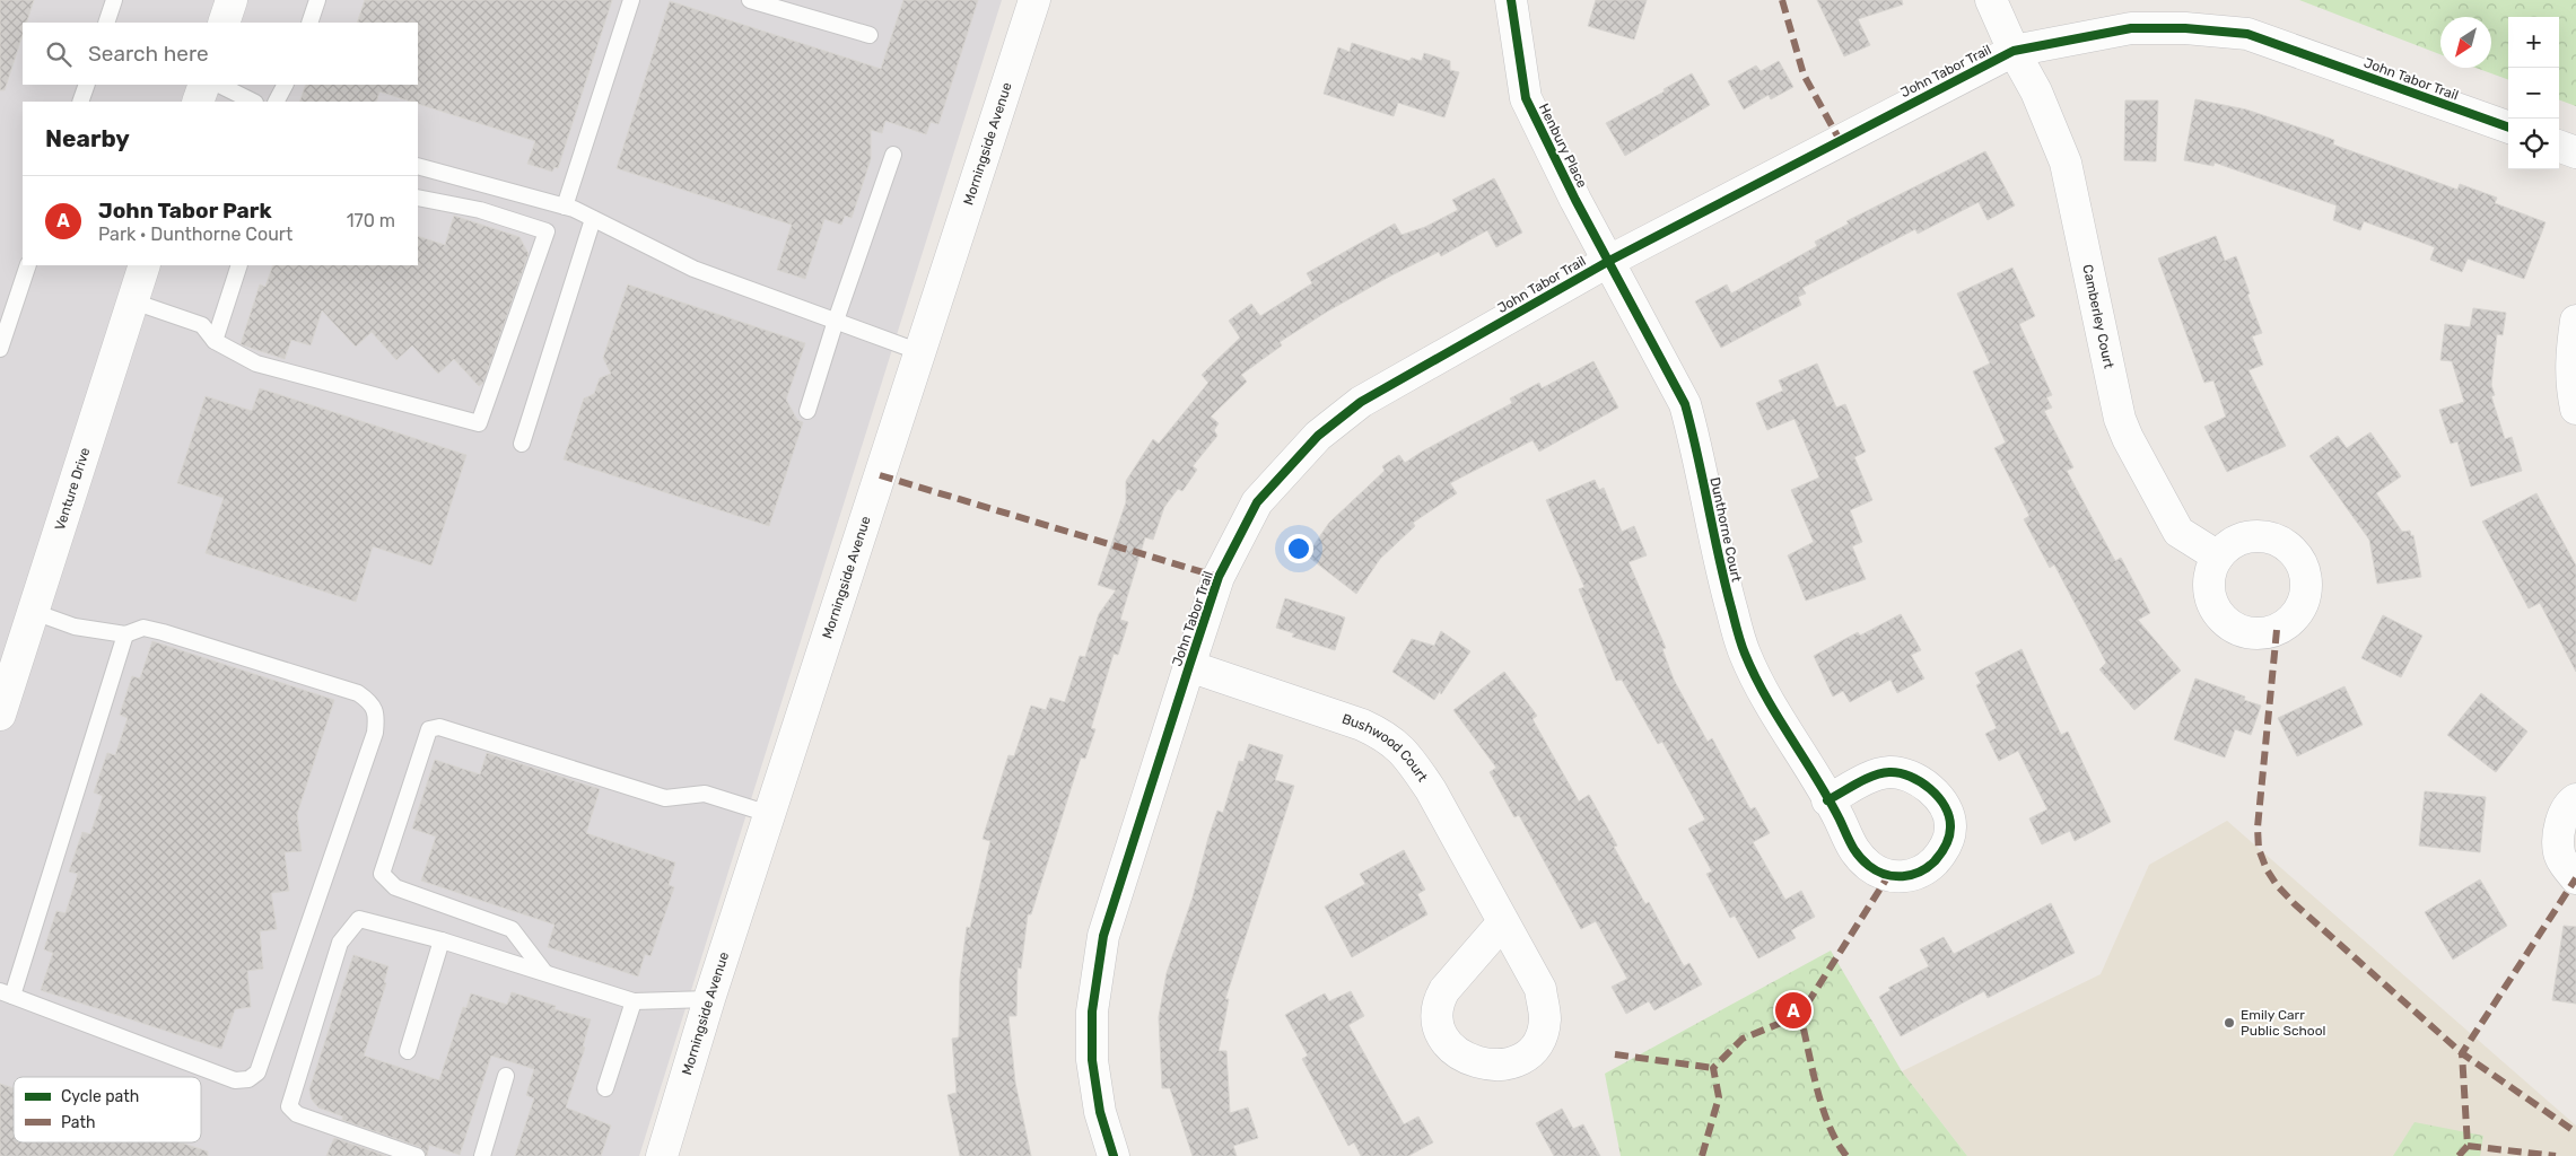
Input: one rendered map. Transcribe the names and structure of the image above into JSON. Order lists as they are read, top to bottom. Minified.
{"streets":{"street":["John Tabor Trail","Morningside Avenue","Henbury Place","Camberley Court","Venture Drive","Dunthorne Court","Bushwood Court"]},"crossings":[["John Tabor Trail","Henbury Place"],["John Tabor Trail","Camberley Court"],["John Tabor Trail","Dunthorne Court"],["John Tabor Trail","Bushwood Court"],["Henbury Place","Dunthorne Court"]],"places":["Emily Carr Public School"],"legend":["Cycle path","Path"],"north":"bottom left","page":{"map_buttons":["+","−"],"search":"Search here","heading":"Nearby","list":[{"mark":"A","name":"John Tabor Park","note":"Park · Dunthorne Court","value":"170 m"}],"pins":"A"}}
